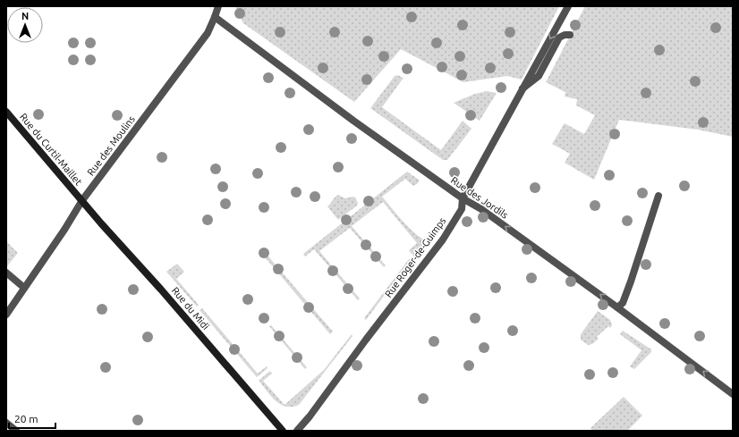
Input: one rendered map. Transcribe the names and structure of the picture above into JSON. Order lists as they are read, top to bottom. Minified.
{"streets":{"main road":["Rue du Curtil-Maillet","Rue du Midi"],"street":["Rue des Moulins","Rue des Jordils","Rue Roger-de-Guimps"]},"crossings":[["Rue des Moulins","Rue du Curtil-Maillet"],["Rue des Moulins","Rue des Jordils"],["Rue des Moulins","Rue du Midi"],["Rue du Curtil-Maillet","Rue du Midi"],["Rue des Jordils","Rue Roger-de-Guimps"]],"one_way":["Rue des Jordils"],"scale_bar":"20 m","north":"top"}
